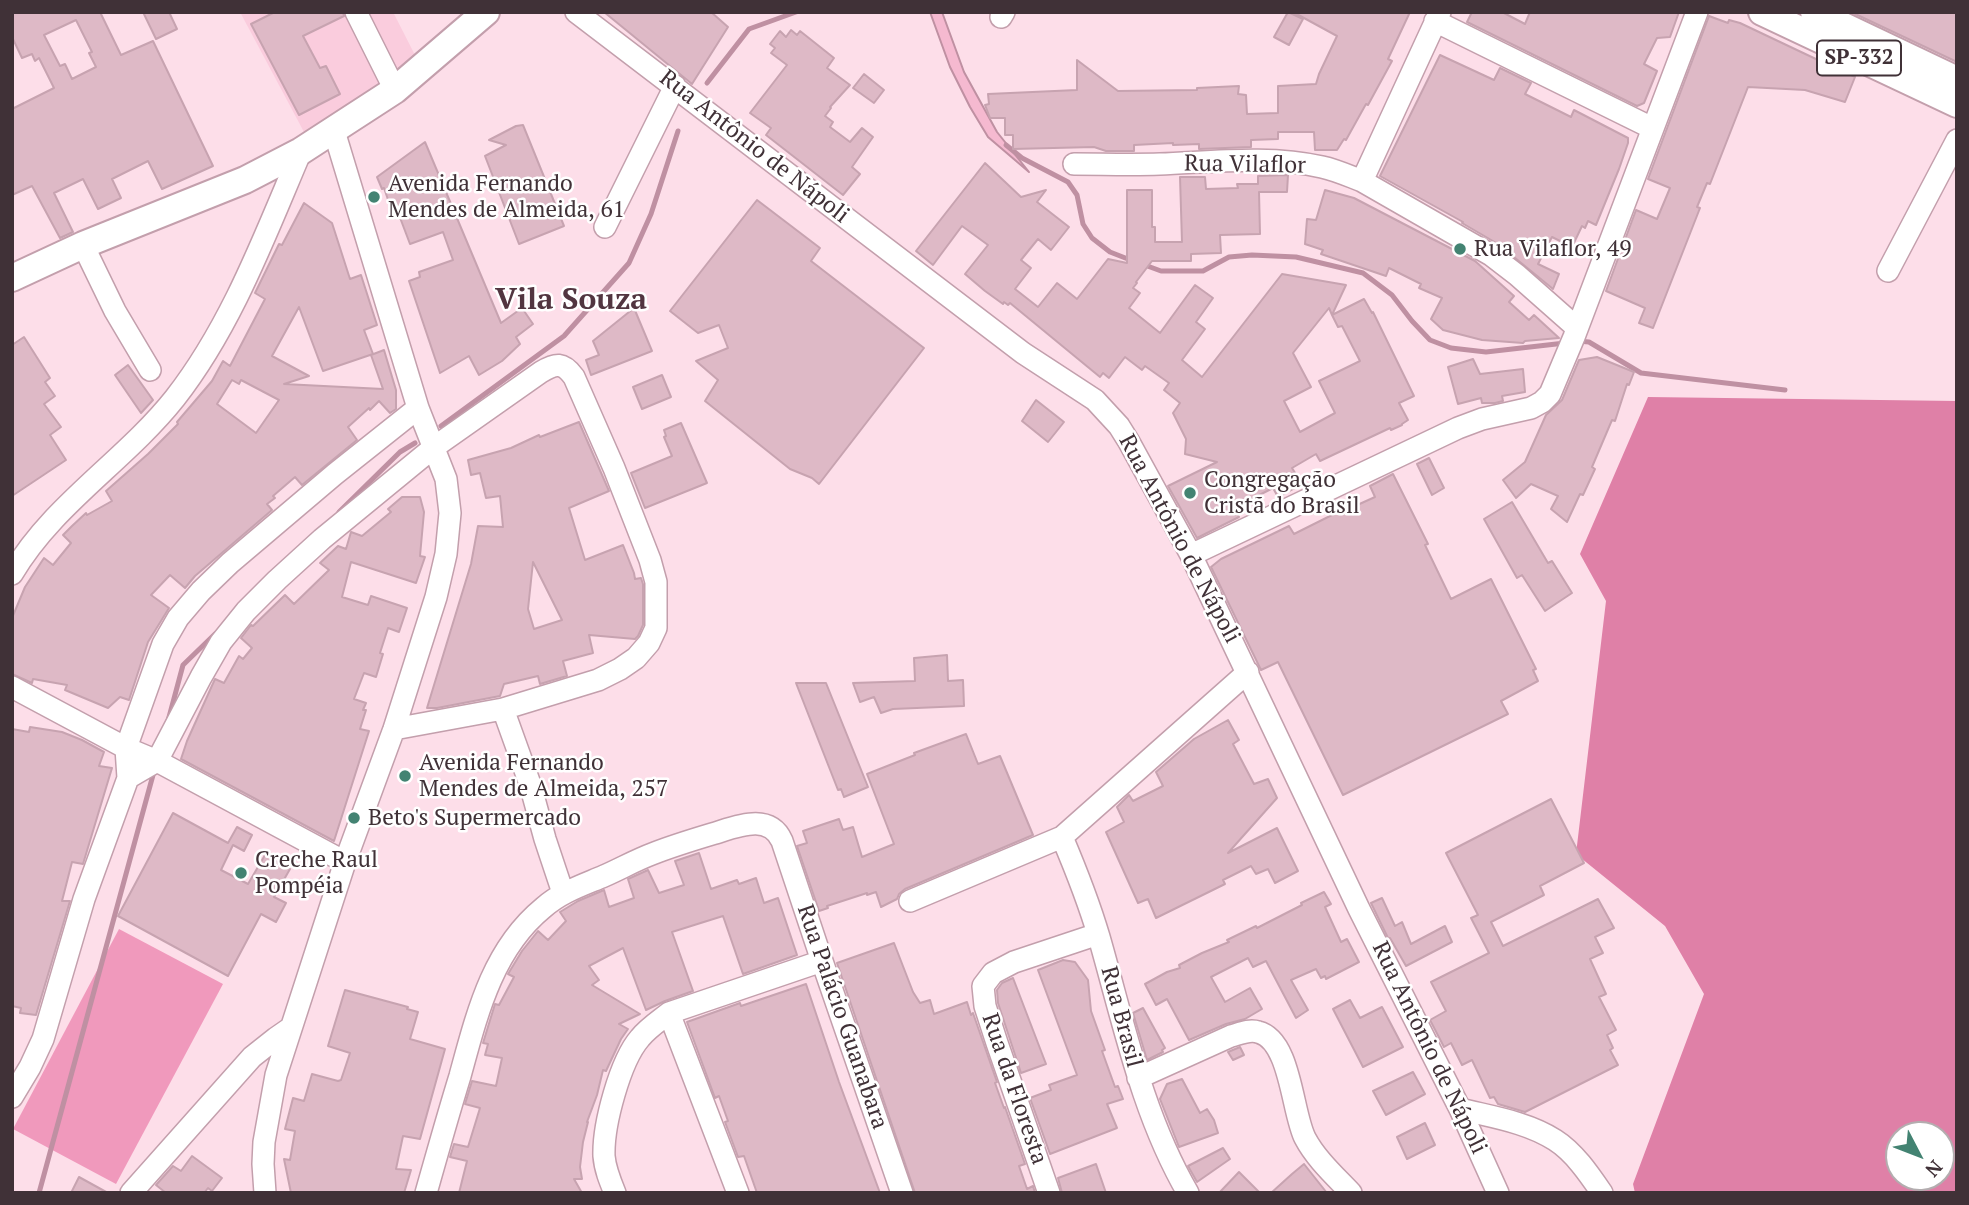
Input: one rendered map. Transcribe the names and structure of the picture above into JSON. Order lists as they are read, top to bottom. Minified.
{"streets":{"main road":["SP-332"],"street":["Rua Antônio de Nápoli","Rua Vilaflor","Rua Palácio Guanabara","Rua Brasil","Rua da Floresta"]},"crossings":[["Rua Brasil","Rua da Floresta"]],"districts":["Vila Souza"],"places":["Avenida Fernando Mendes de Almeida, 61","Rua Vilaflor, 49","Congregação Cristã do Brasil","Avenida Fernando Mendes de Almeida, 257","Beto's Supermercado","Creche Raul Pompéia"],"north":"bottom right"}
